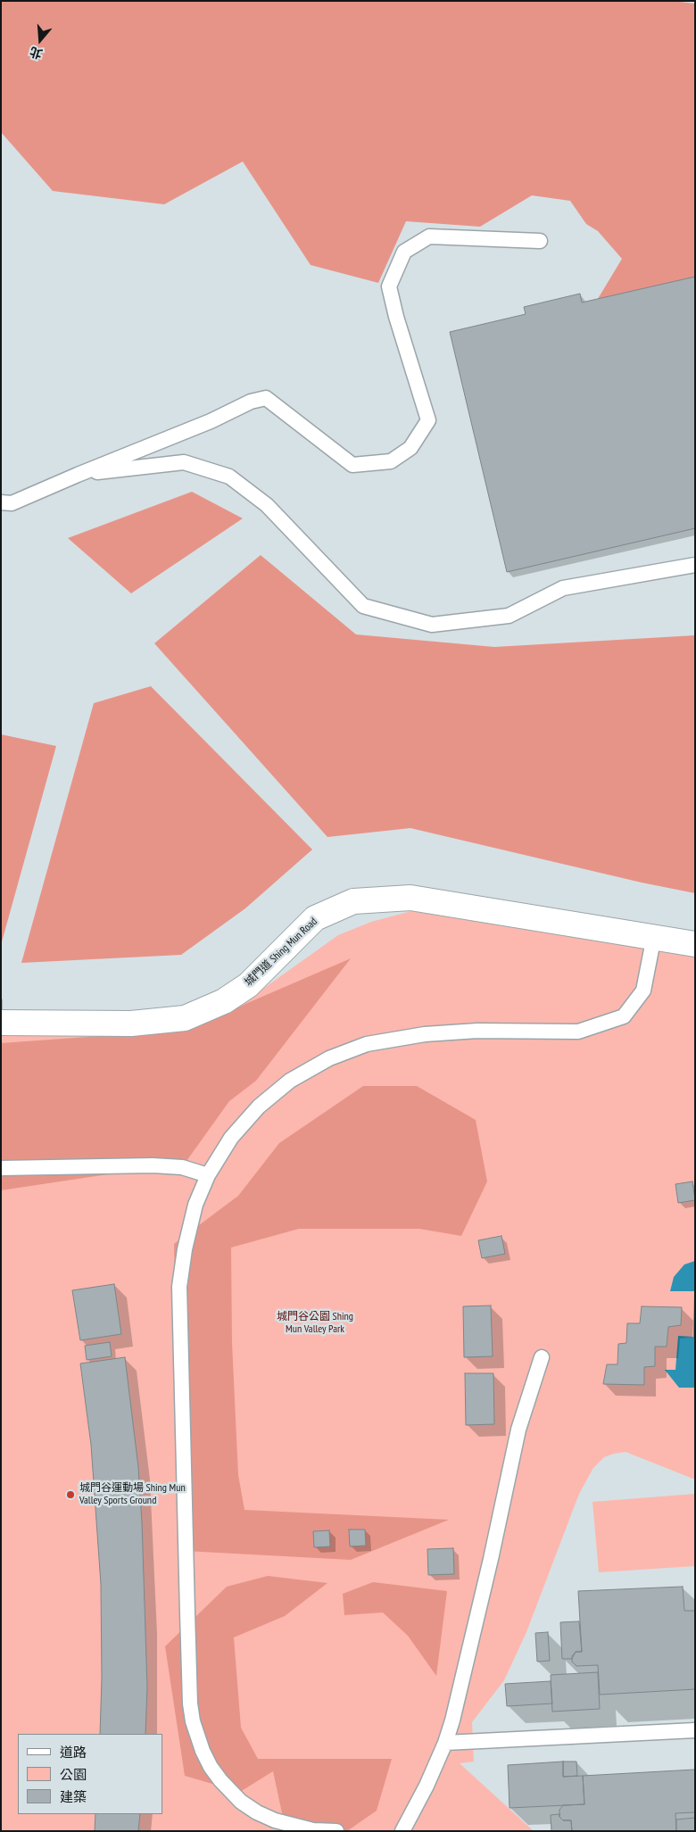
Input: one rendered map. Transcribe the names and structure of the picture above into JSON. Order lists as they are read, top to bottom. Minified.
{"streets":{"street":["城門道 Shing Mun Road"]},"parks":["城門谷公園 Shing Mun Valley Park"],"places":["城門谷運動場 Shing Mun Valley Sports Ground"],"legend":["道路","公園","建築"],"north":"bottom"}
